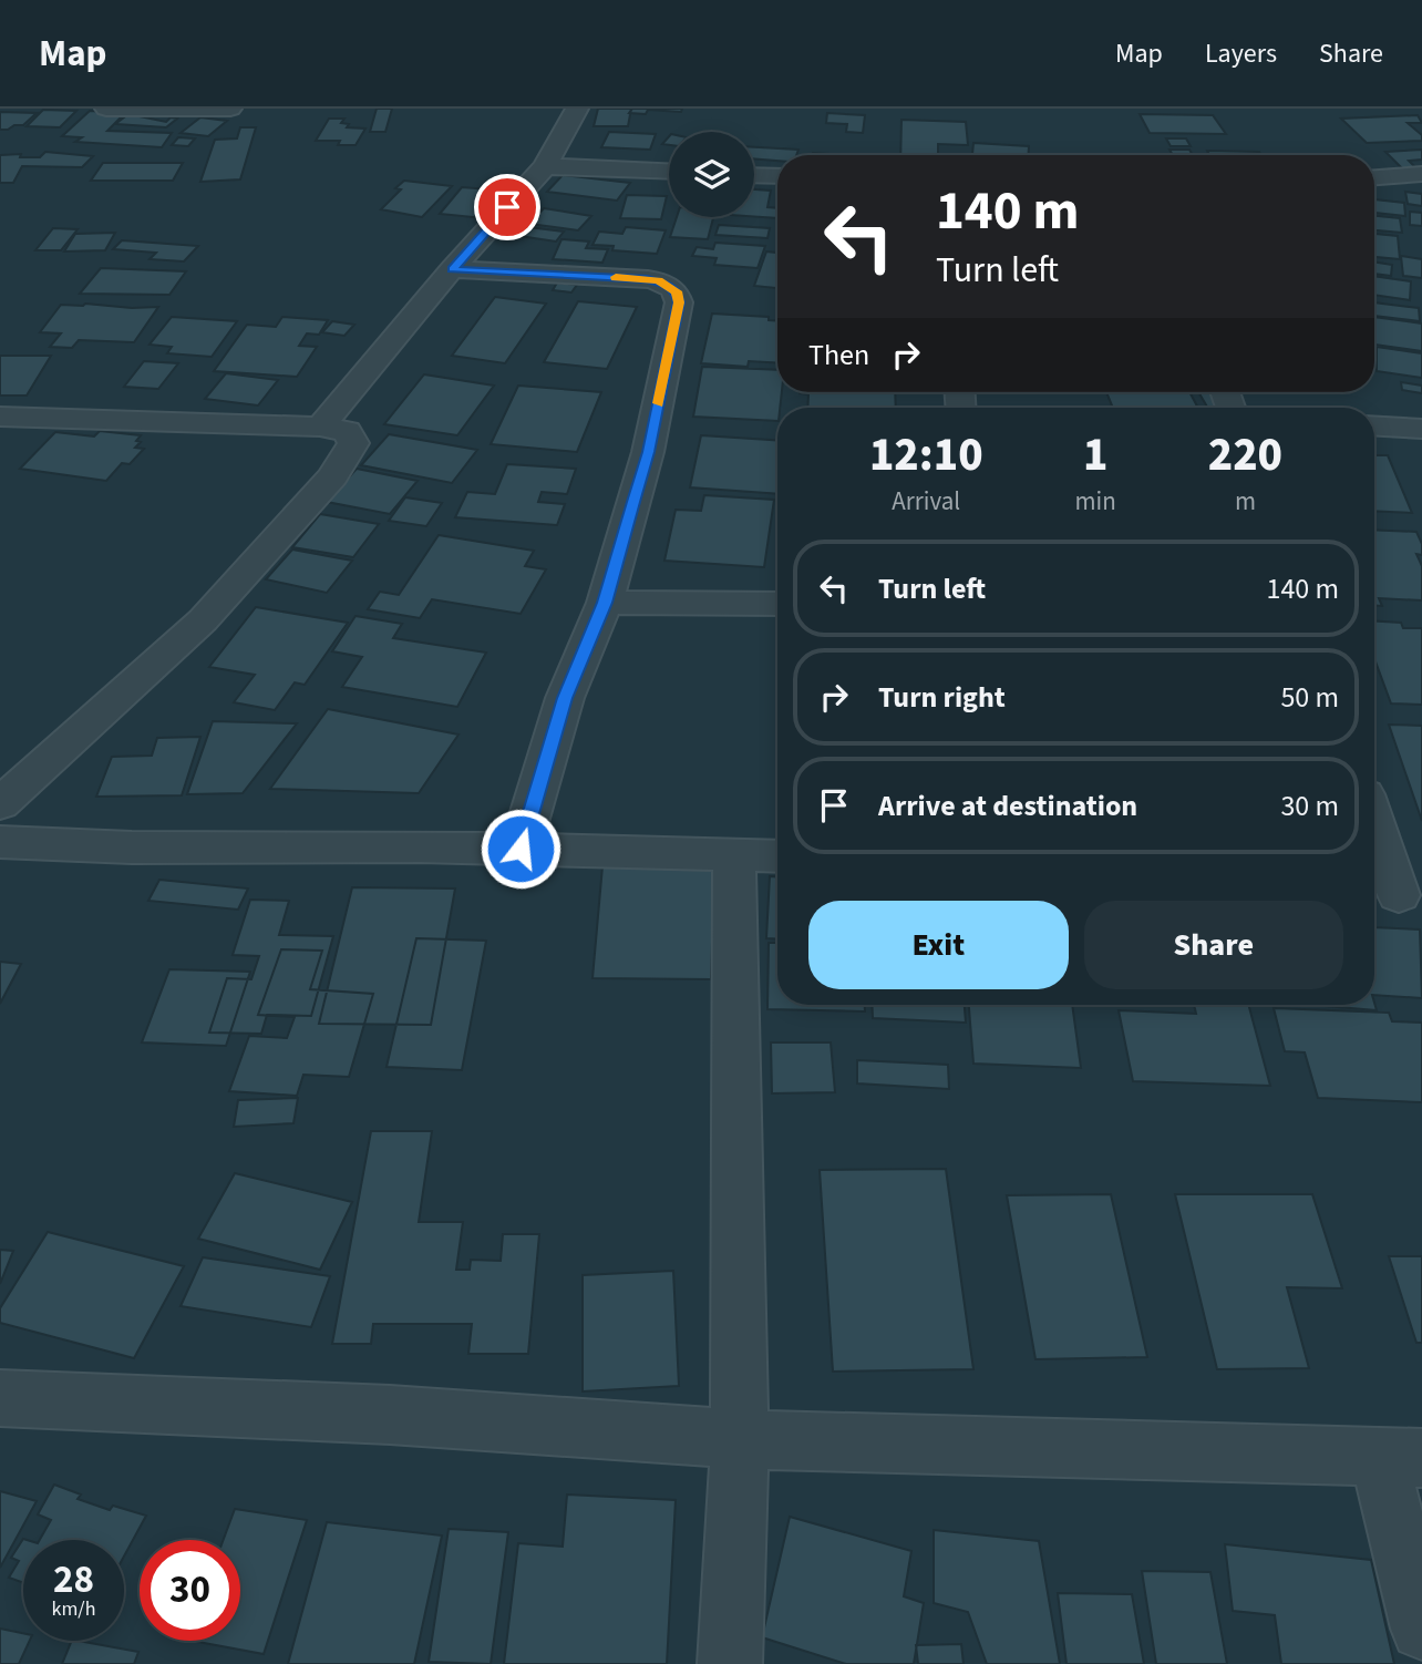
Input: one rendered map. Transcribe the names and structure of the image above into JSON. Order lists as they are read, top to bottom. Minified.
{"page":{"header":"Map","nav":["Map","Layers","Share"],"turn":["140 m","Turn left"],"then":"Then","eta":["12:10","Arrival","1","min","220","m"],"list":[{"name":"Turn left","value":"140 m"},{"name":"Turn right","value":"50 m"},{"name":"Arrive at destination","value":"30 m"}],"buttons":["Exit","Share"],"speed":"28 km/h","limit":"30"}}
